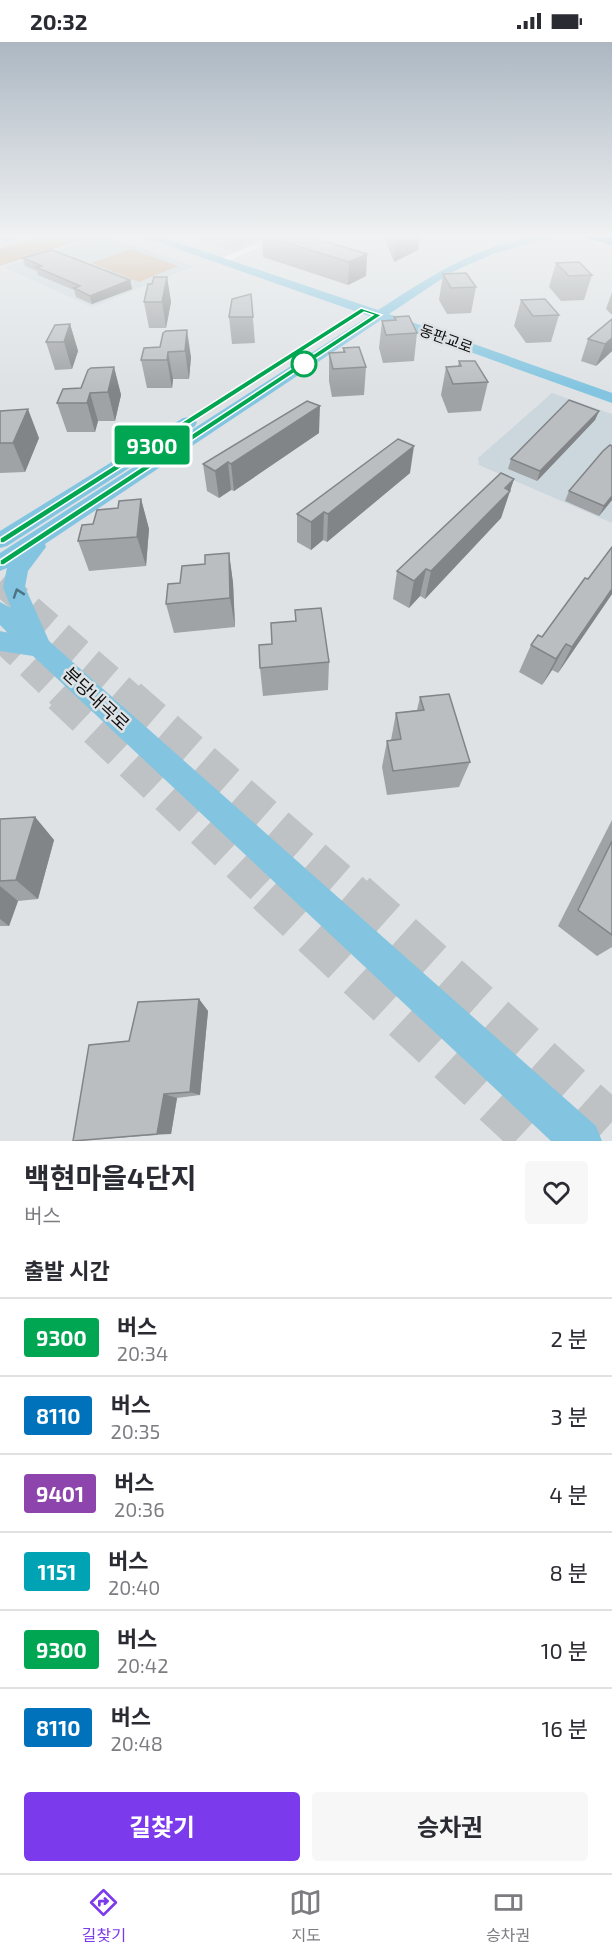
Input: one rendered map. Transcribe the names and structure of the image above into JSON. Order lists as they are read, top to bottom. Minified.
{"streets":{"main road":["동판교로","분당내곡로"]},"lines":["bus line 9300"],"page":{"status":"20:32","on_map":"9300","heading":[["백현마을4단지","버스"],"출발 시간"],"list":[{"mark":"9300","name":"버스","note":"20:34","value":"2 분"},{"mark":"8110","name":"버스","note":"20:35","value":"3 분"},{"mark":"9401","name":"버스","note":"20:36","value":"4 분"},{"mark":"1151","name":"버스","note":"20:40","value":"8 분"},{"mark":"9300","name":"버스","note":"20:42","value":"10 분"},{"mark":"8110","name":"버스","note":"20:48","value":"16 분"}],"buttons":["길찾기","승차권"],"tabs":["길찾기","지도","승차권"]}}
